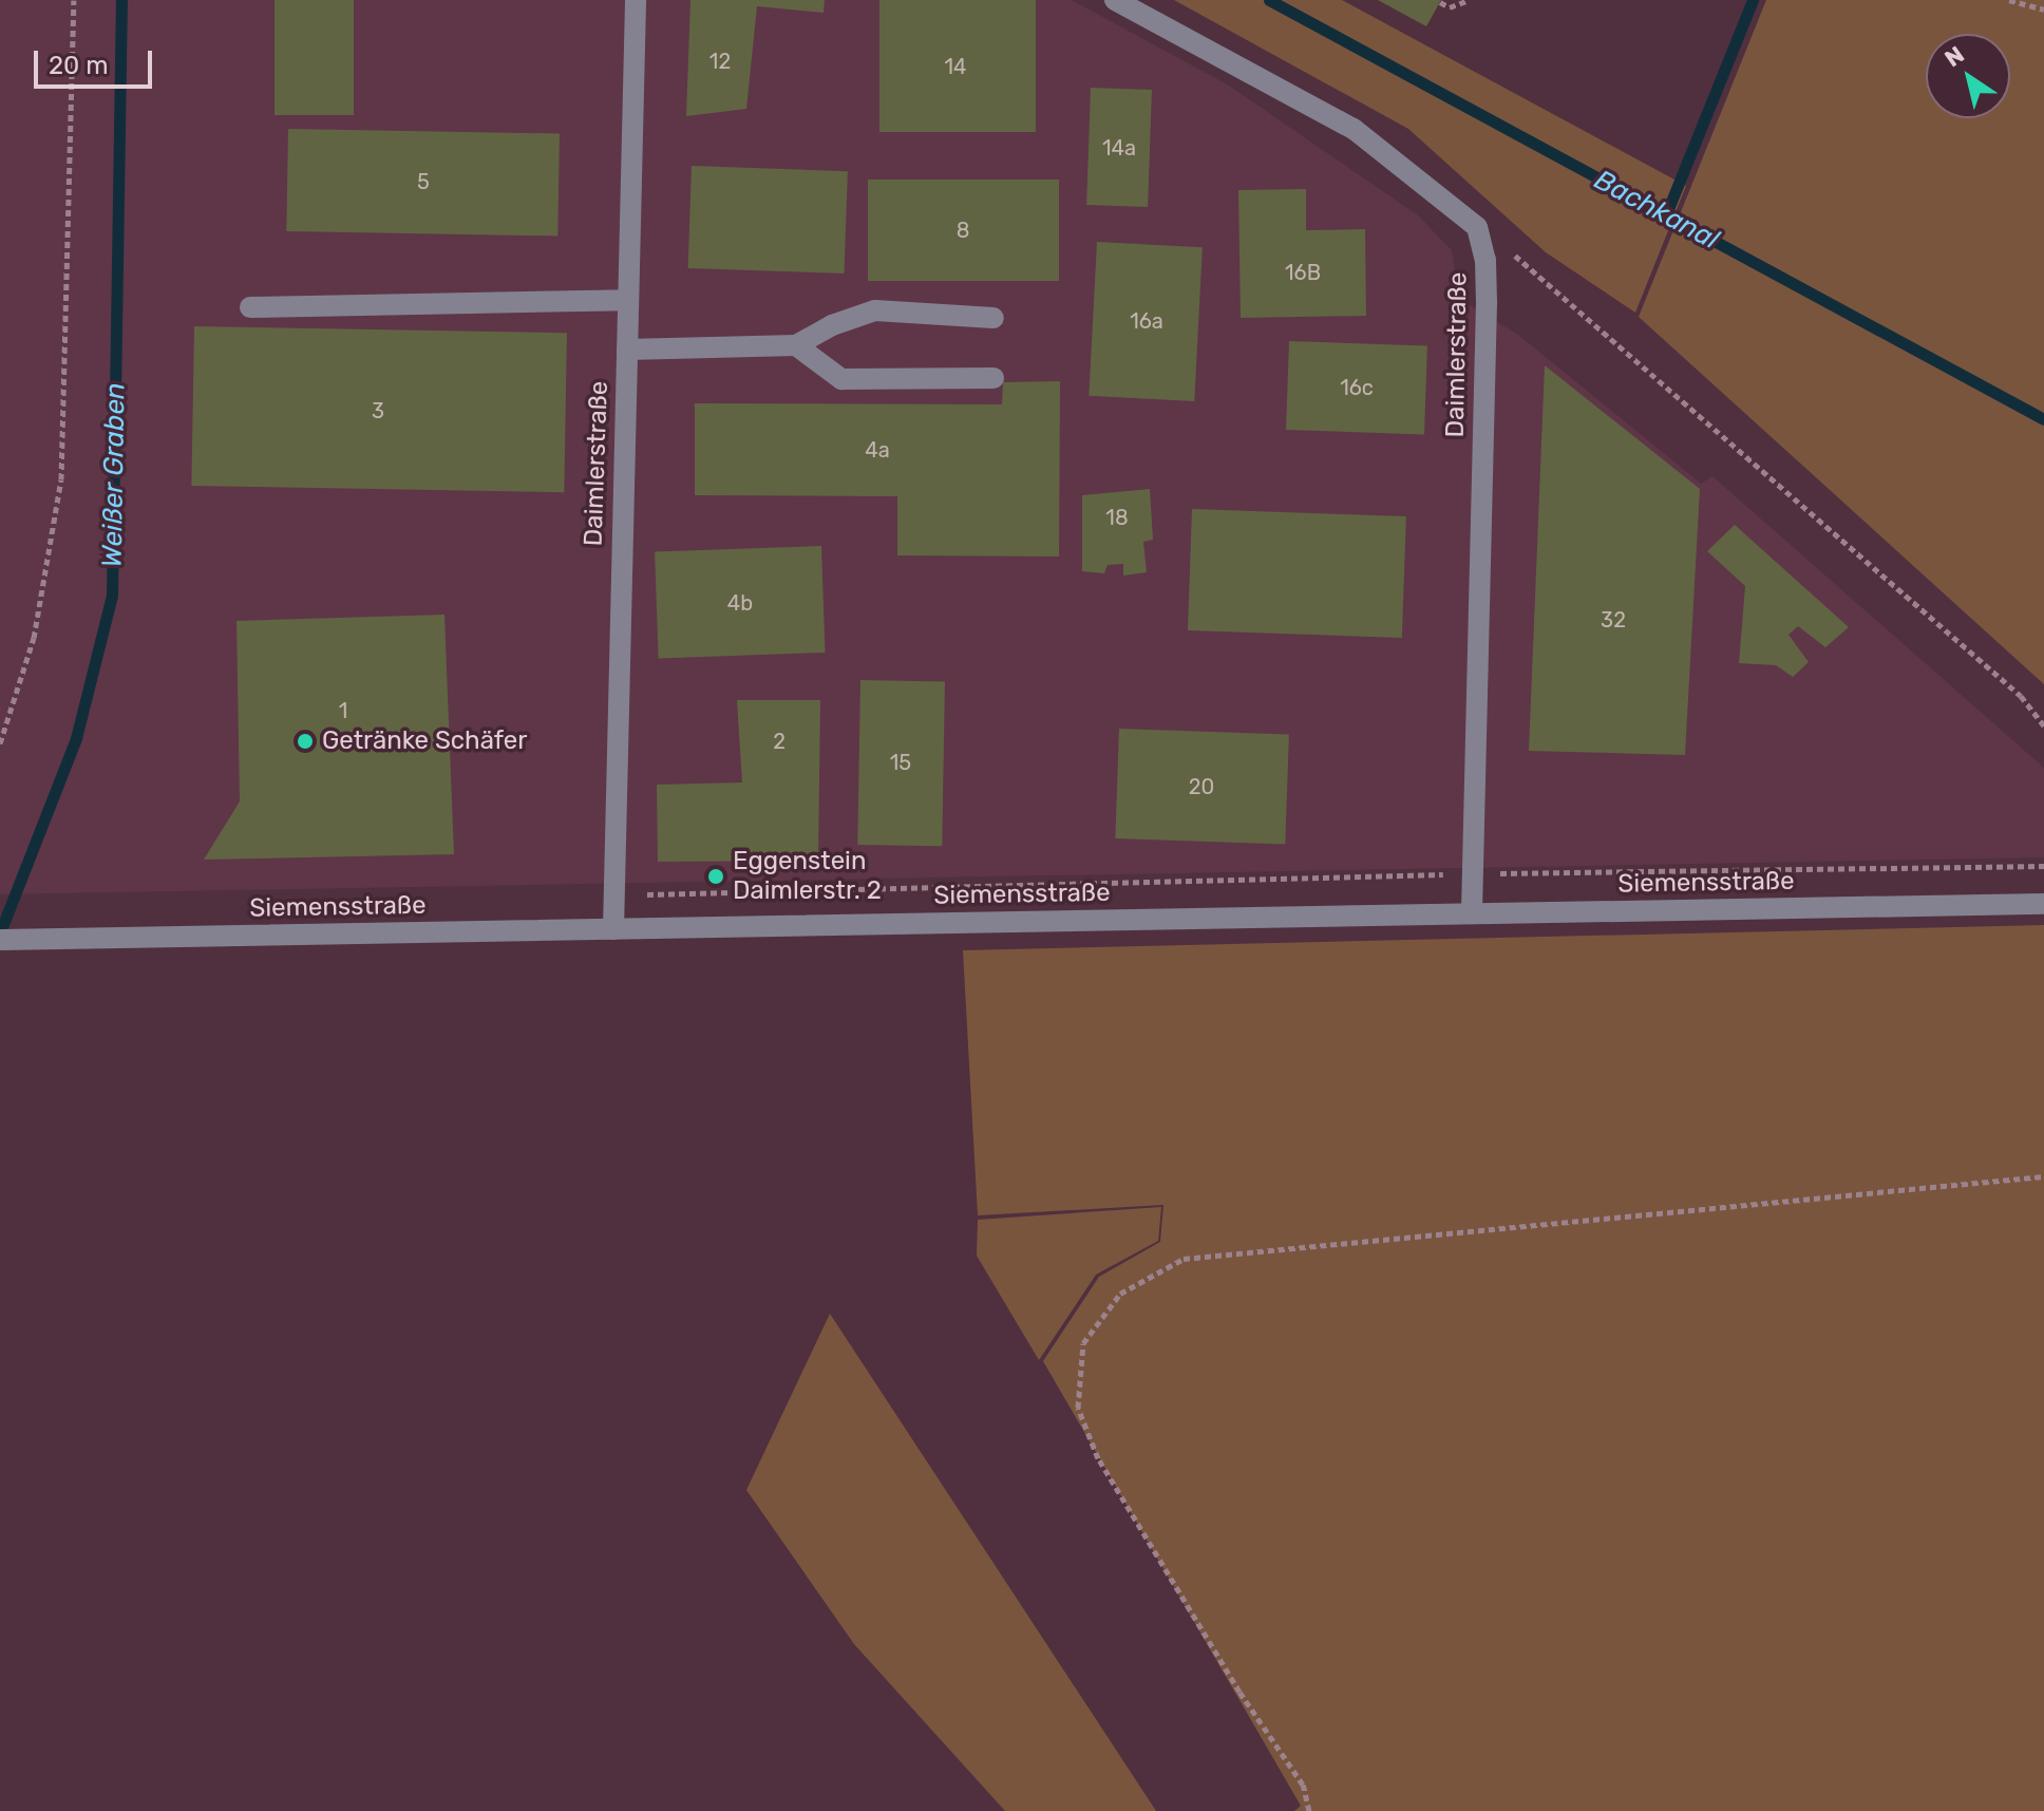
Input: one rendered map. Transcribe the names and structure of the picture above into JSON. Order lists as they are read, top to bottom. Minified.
{"streets":{"street":["Daimlerstraße","Siemensstraße"]},"crossings":[["Daimlerstraße","Siemensstraße"]],"water":["Bachkanal","Weißer Graben"],"places":["Getränke Schäfer","Eggenstein Daimlerstr. 2"],"house_numbers":["12","14","14a","5","8","16B","16a","16c","3","4a","18","4b","32","1","2","15","20"],"scale_bar":"20 m","north":"top left"}
